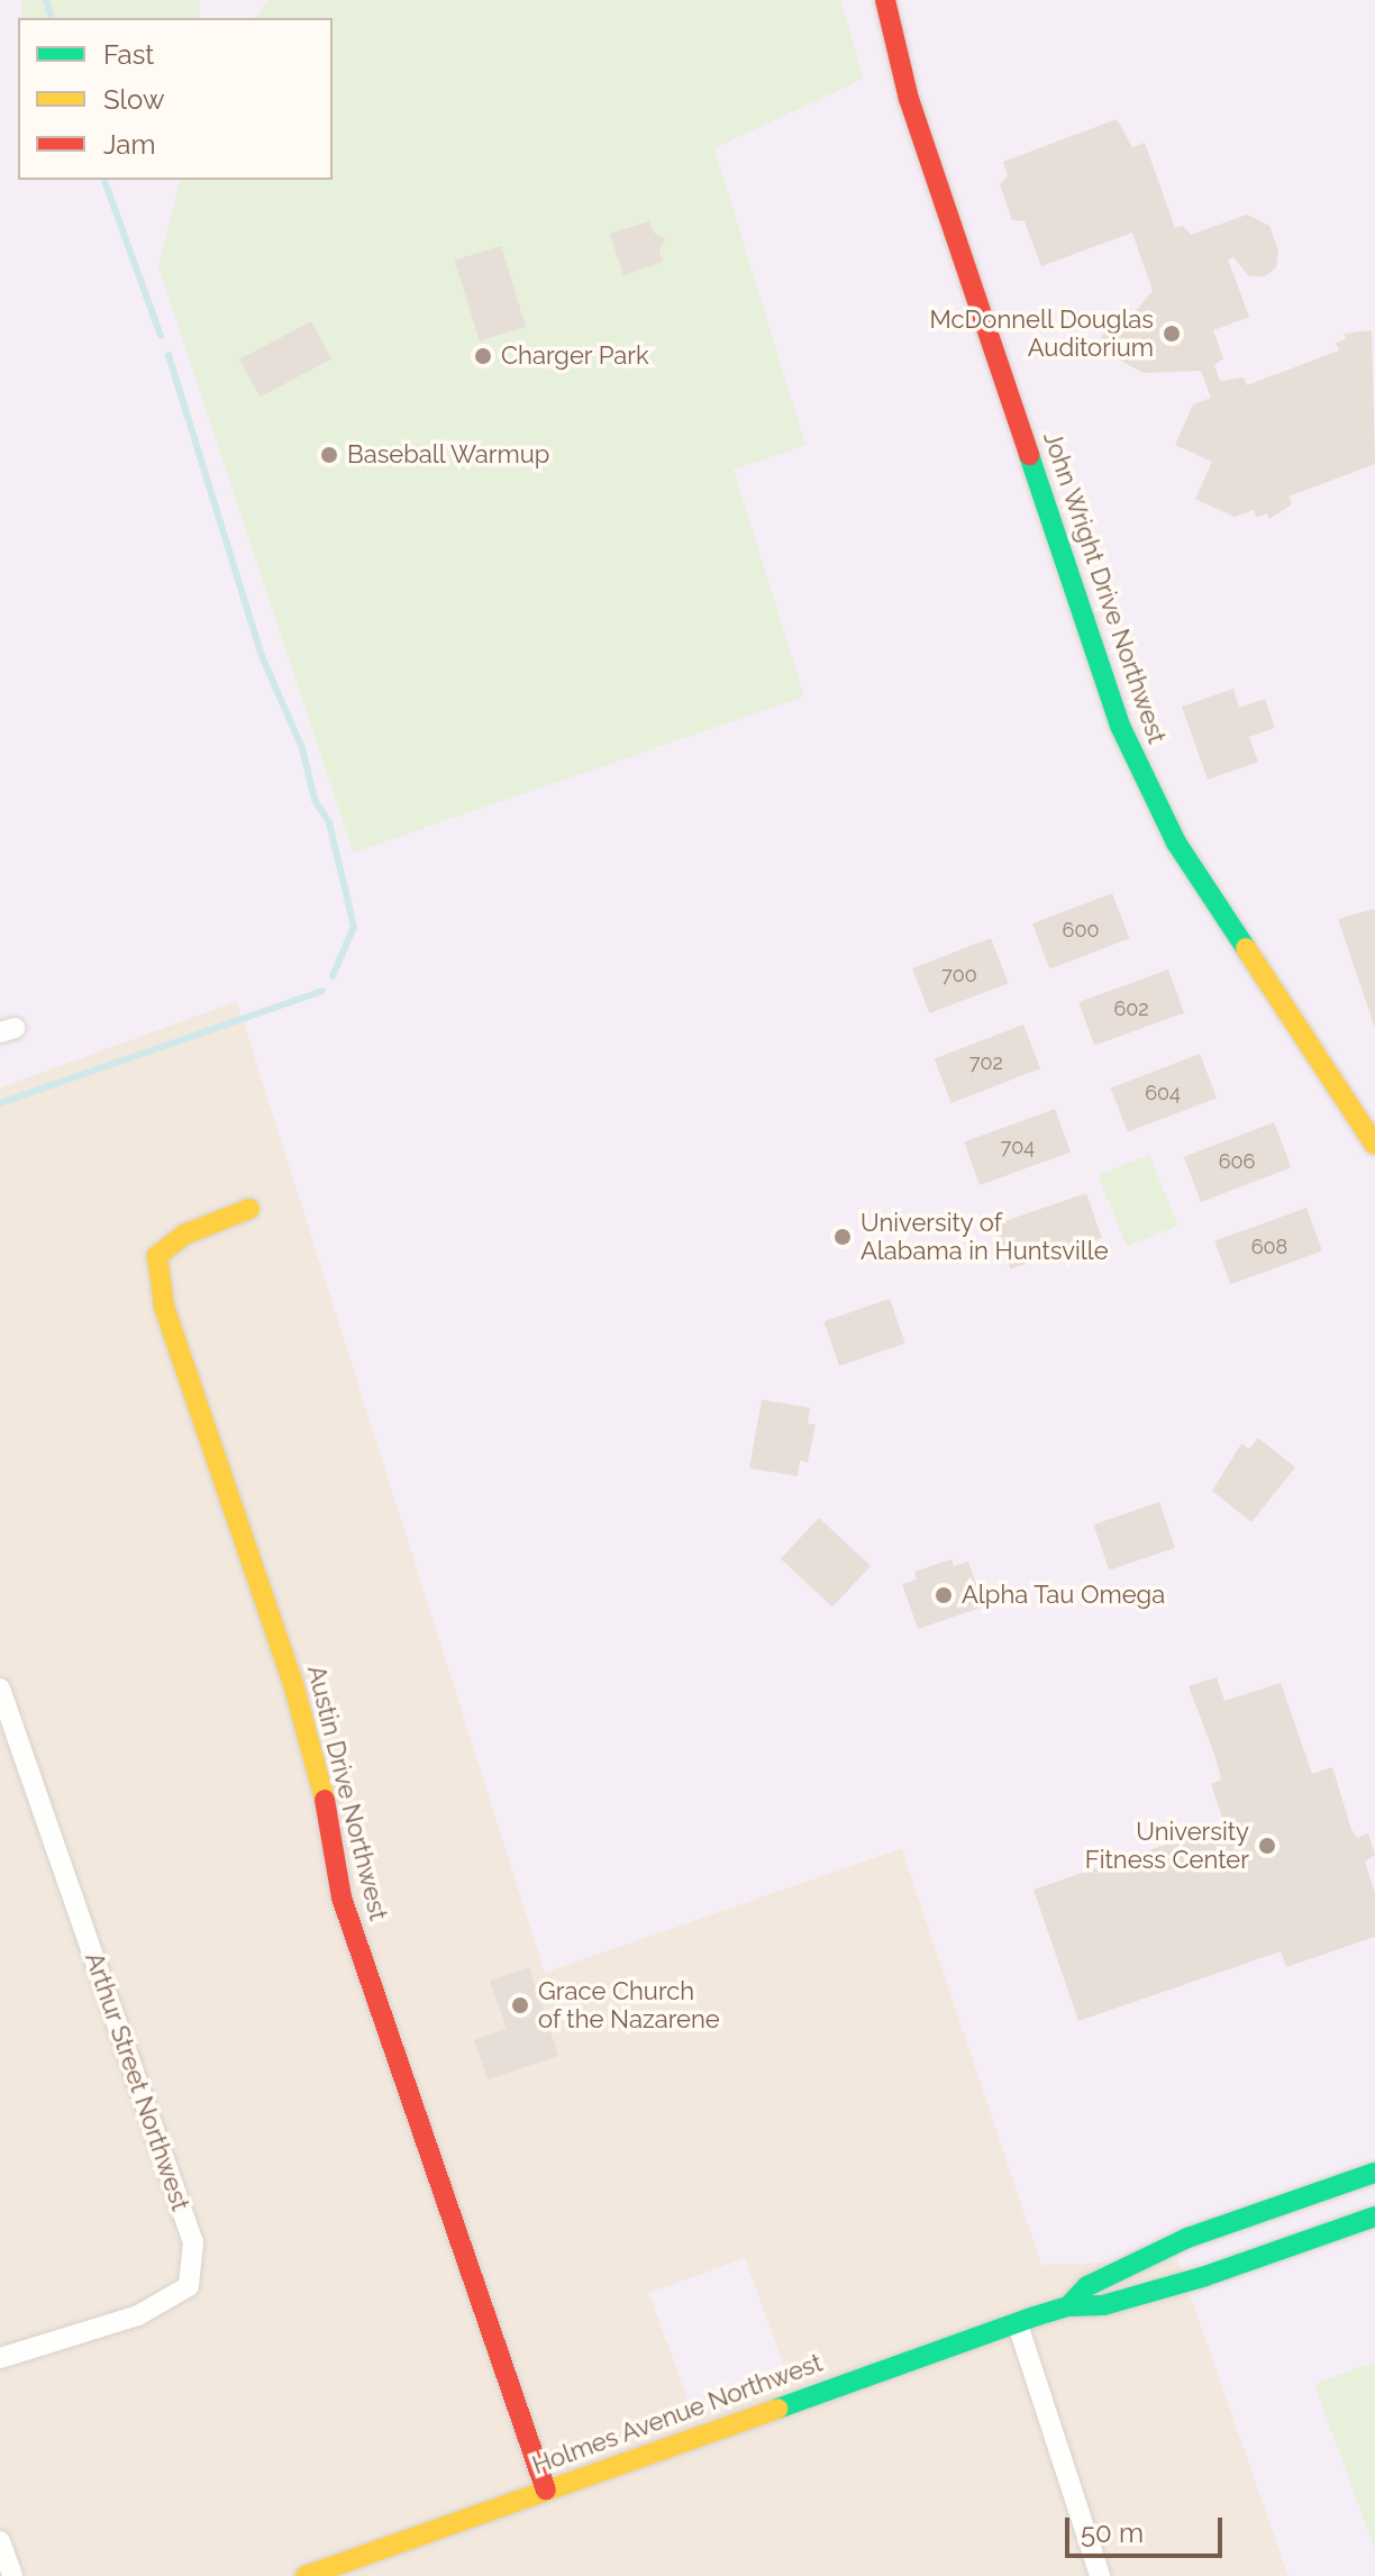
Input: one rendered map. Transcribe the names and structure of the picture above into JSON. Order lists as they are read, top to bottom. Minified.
{"streets":{"street":["John Wright Drive Northwest","Austin Drive Northwest","Arthur Street Northwest","Holmes Avenue Northwest"]},"crossings":[["Austin Drive Northwest","Holmes Avenue Northwest"]],"places":["McDonnell Douglas Auditorium","Charger Park","Baseball Warmup","University of Alabama in Huntsville","Alpha Tau Omega","University Fitness Center","Grace Church of the Nazarene"],"house_numbers":["600","700","602","702","604","704","606","608"],"legend":["Fast","Slow","Jam"],"scale_bar":"50 m"}
